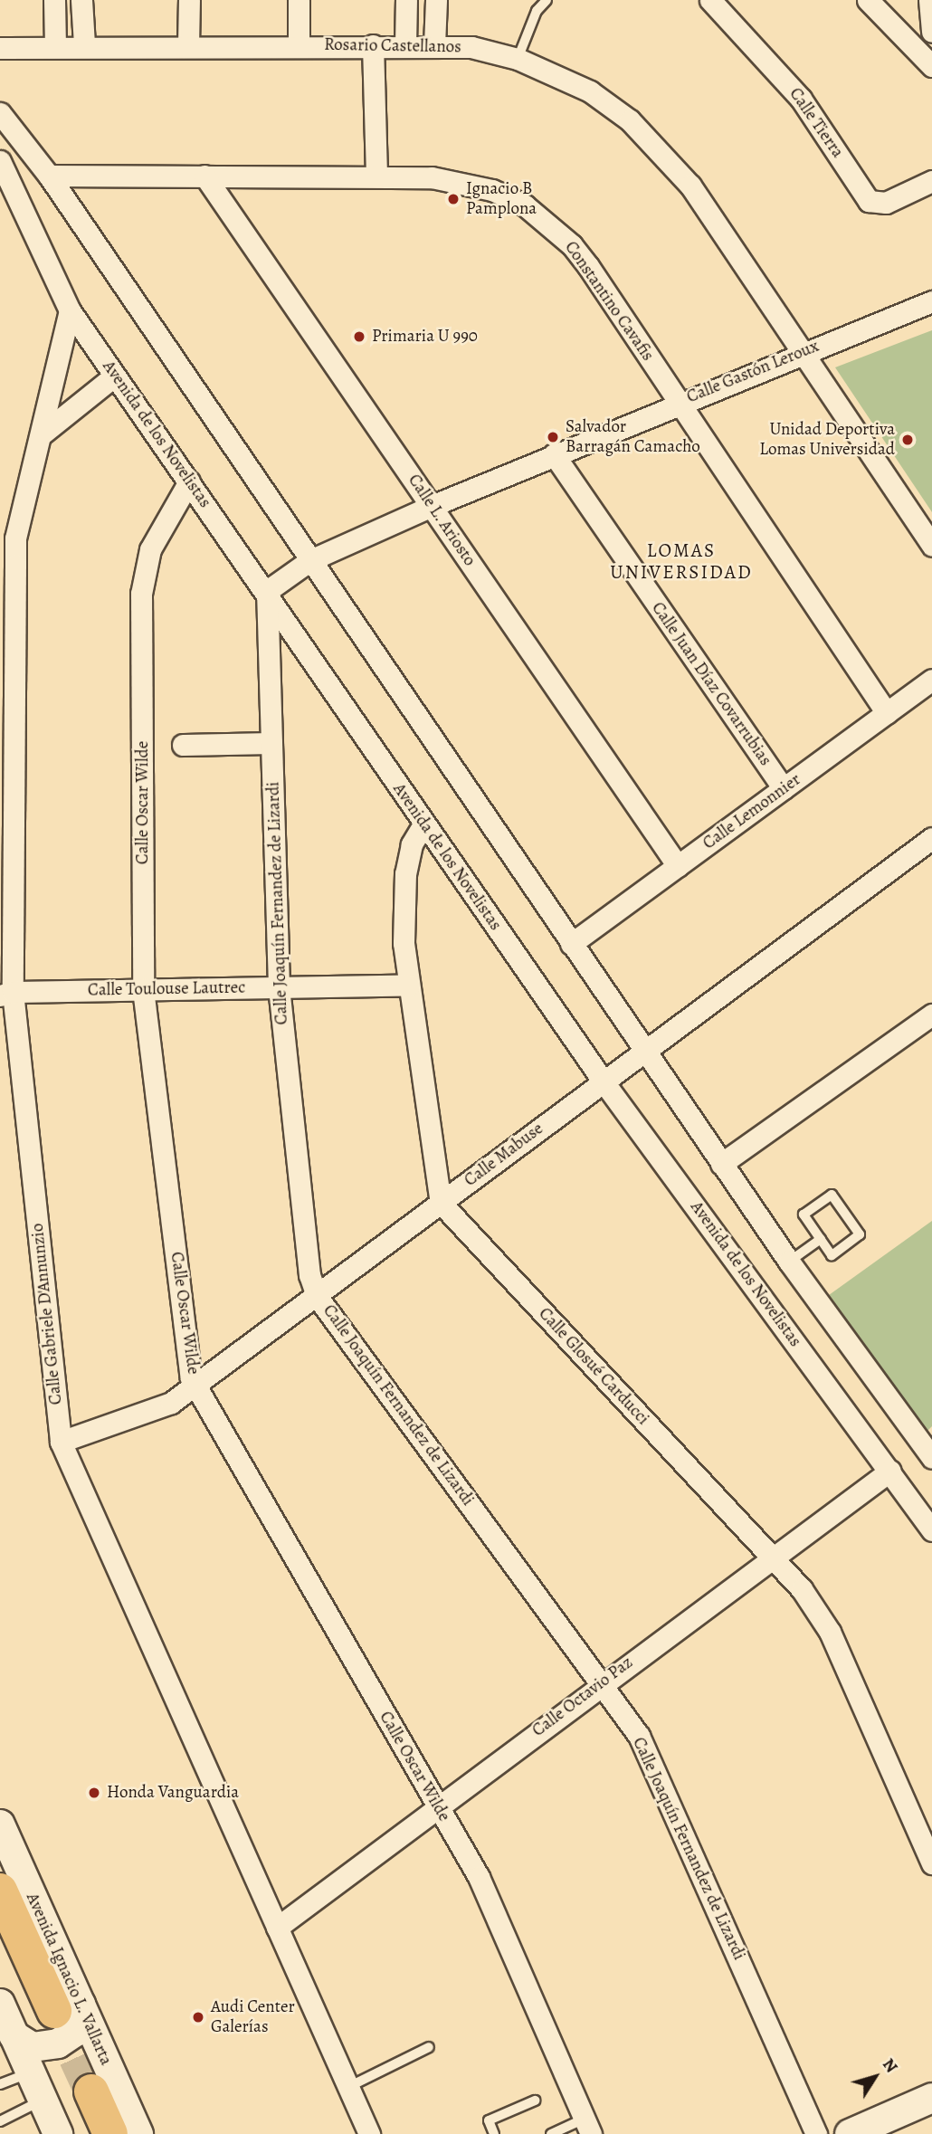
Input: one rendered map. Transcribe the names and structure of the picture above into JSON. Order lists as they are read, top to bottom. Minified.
{"streets":{"highway":["Avenida Ignacio L. Vallarta"],"street":["Rosario Castellanos","Calle Tierra","Constantino Cavafis","Calle Gastón Leroux","Avenida de los Novelistas","Calle L. Ariosto","Calle Juan Díaz Covarrubias","Calle Oscar Wilde","Calle Lemonnier","Calle Joaquín Fernandez de Lizardi","Calle Toulouse Lautrec","Calle Mabuse","Calle Gabriele D'Annunzio","Calle Glosué Carducci","Calle Octavio Paz"]},"crossings":[["Rosario Castellanos","Calle Gastón Leroux"],["Constantino Cavafis","Calle Gastón Leroux"],["Constantino Cavafis","Calle L. Ariosto"],["Constantino Cavafis","Calle Lemonnier"],["Calle Gastón Leroux","Avenida de los Novelistas"],["Calle Gastón Leroux","Calle L. Ariosto"],["Calle Gastón Leroux","Calle Juan Díaz Covarrubias"],["Calle Gastón Leroux","Calle Joaquín Fernandez de Lizardi"],["Avenida de los Novelistas","Calle Oscar Wilde"],["Avenida de los Novelistas","Calle Joaquín Fernandez de Lizardi"],["Avenida de los Novelistas","Calle Mabuse"],["Avenida de los Novelistas","Calle Gabriele D'Annunzio"],["Avenida de los Novelistas","Calle Octavio Paz"],["Calle L. Ariosto","Calle Lemonnier"],["Calle Juan Díaz Covarrubias","Calle Lemonnier"],["Calle Oscar Wilde","Calle Toulouse Lautrec"],["Calle Oscar Wilde","Calle Mabuse"],["Calle Oscar Wilde","Calle Octavio Paz"],["Calle Joaquín Fernandez de Lizardi","Calle Toulouse Lautrec"],["Calle Joaquín Fernandez de Lizardi","Calle Mabuse"],["Calle Joaquín Fernandez de Lizardi","Calle Octavio Paz"],["Calle Toulouse Lautrec","Calle Gabriele D'Annunzio"],["Calle Mabuse","Calle Gabriele D'Annunzio"],["Calle Mabuse","Calle Glosué Carducci"],["Calle Gabriele D'Annunzio","Calle Octavio Paz"],["Calle Glosué Carducci","Calle Octavio Paz"]],"districts":["LOMAS UNIVERSIDAD"],"places":["Ignacio B Pamplona","Primaria U 990","Salvador Barragán Camacho","Unidad Deportiva Lomas Universidad","Honda Vanguardia","Audi Center Galerías"],"north":"top right"}
